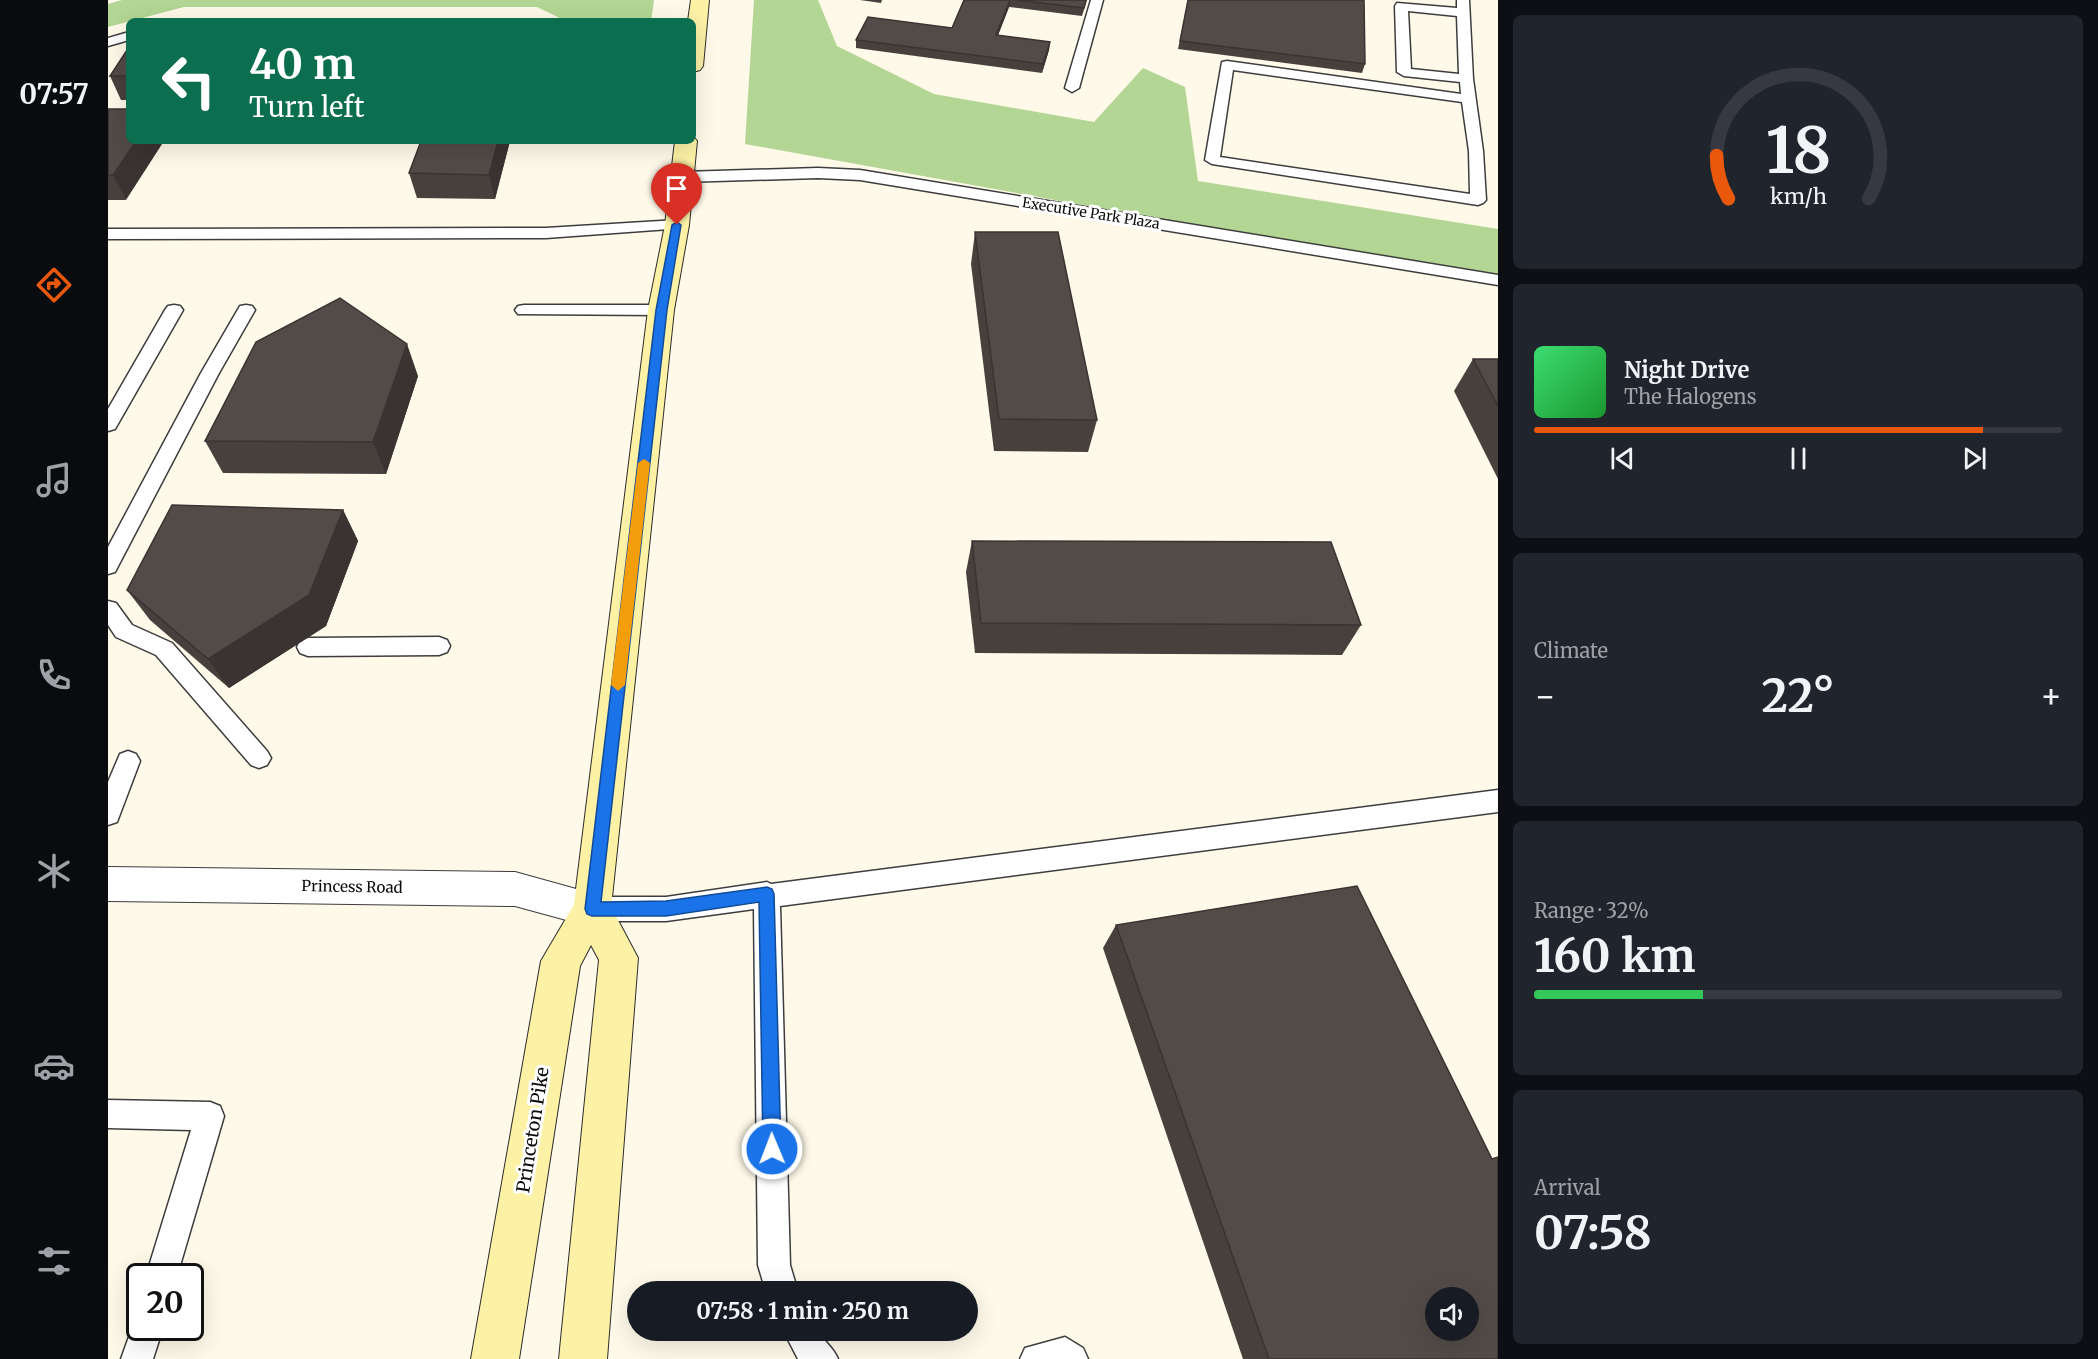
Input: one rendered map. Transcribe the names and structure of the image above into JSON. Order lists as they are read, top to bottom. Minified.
{"streets":{"main road":["Princeton Pike"],"street":["Princess Road"],"lane":["Executive Park Plaza"]},"crossings":[["Executive Park Plaza","Princeton Pike"],["Princess Road","Princeton Pike"]],"page":{"tabs":"07:57","turn":["40 m","Turn left"],"song":["Night Drive","The Halogens"],"tile":["Climate",["Range · 32%","160 km"],["Arrival","07:58"]],"heat":["−","22°","+"],"limit":"20","trip":"07:58 · 1 min · 250 m","gauge":["18","km/h"]}}
